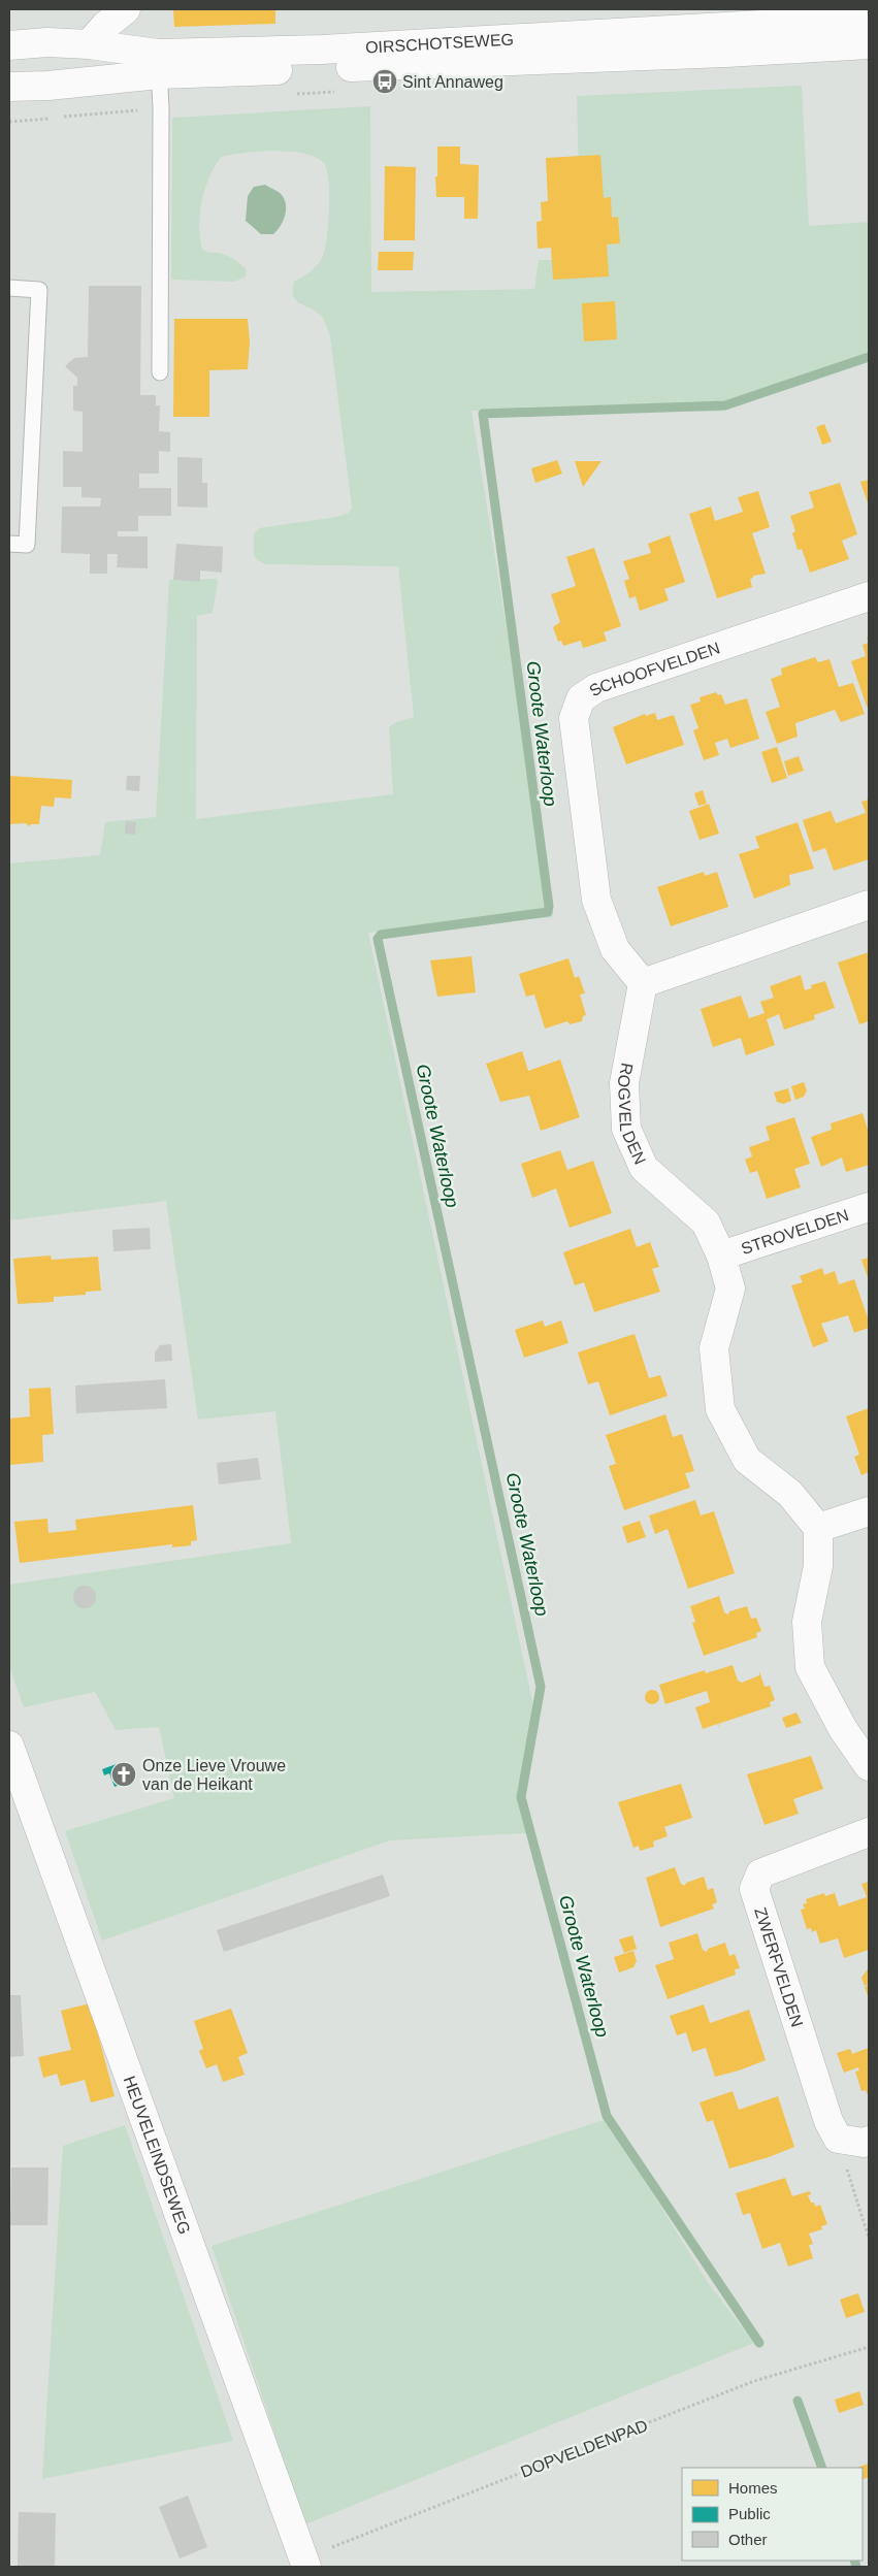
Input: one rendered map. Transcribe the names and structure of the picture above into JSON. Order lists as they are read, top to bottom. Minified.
{"streets":{"street":["OIRSCHOTSEWEG","SCHOOFVELDEN","ROGVELDEN","STROVELDEN","ZWERFVELDEN","HEUVELEINDSEWEG"],"path":["DOPVELDENPAD"]},"crossings":[["SCHOOFVELDEN","ROGVELDEN"],["ROGVELDEN","STROVELDEN"],["HEUVELEINDSEWEG","DOPVELDENPAD"]],"water":["Groote Waterloop"],"places":{"bus stop":["Sint Annaweg"],"church":["Onze Lieve Vrouwe van de Heikant"]},"legend":["Homes","Public","Other"]}
